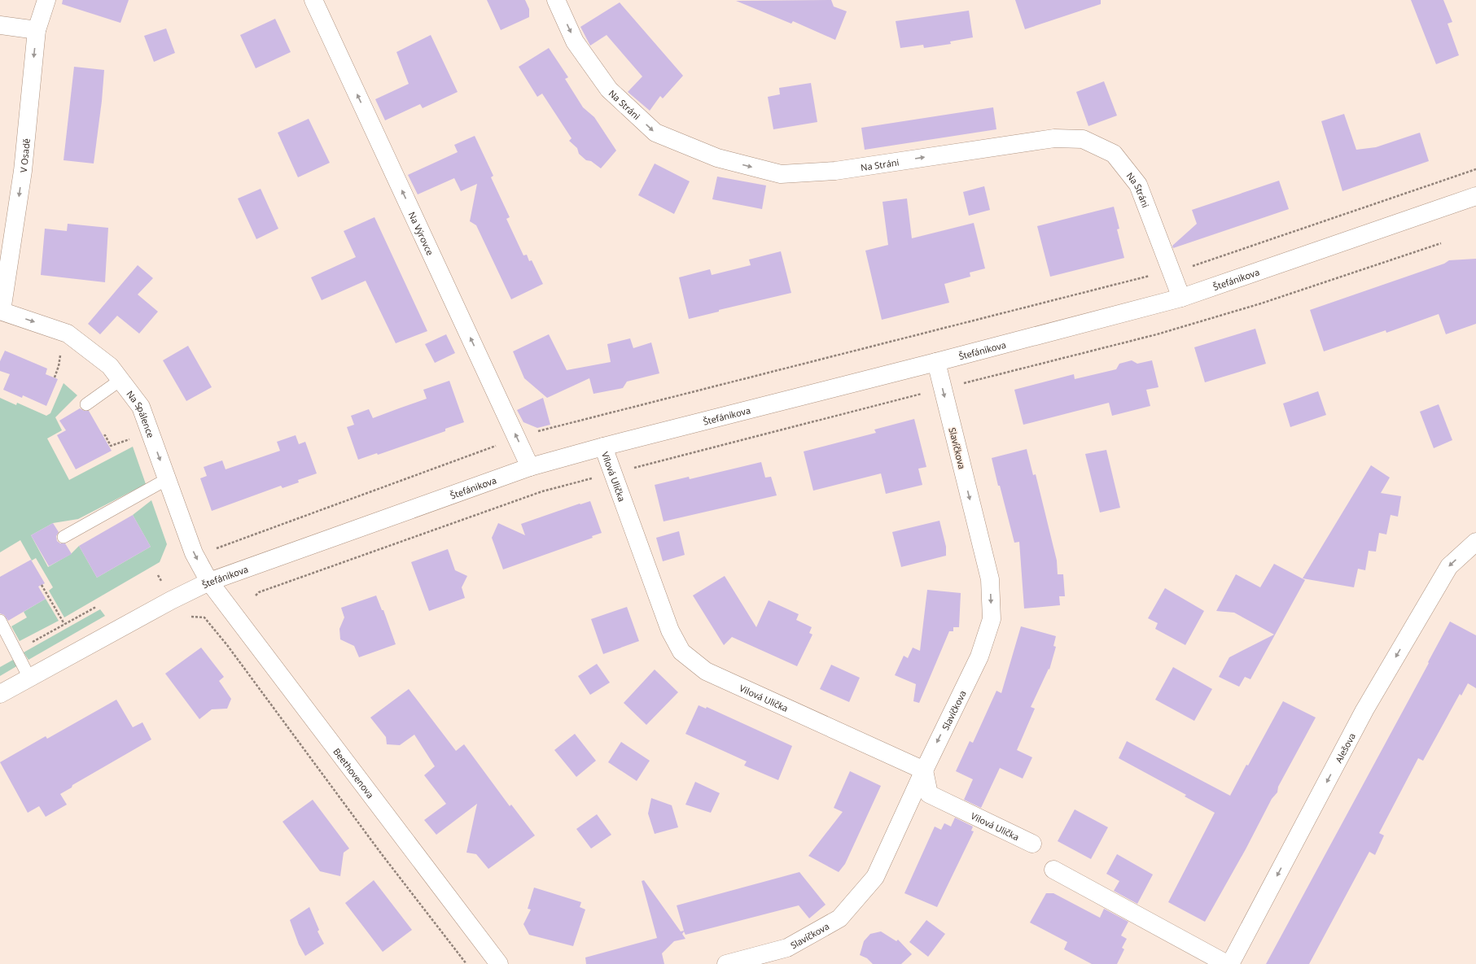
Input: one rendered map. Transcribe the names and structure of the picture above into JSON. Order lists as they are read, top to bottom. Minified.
{"streets":{"street":["Na Stráni","V Osadě","Na Výrovce","Štefánikova","Na Spálence","Slavíčkova","Vilová Ulička","Alešova","Beethovenova"]},"crossings":[["Na Stráni","Štefánikova"],["V Osadě","Na Spálence"],["Na Výrovce","Štefánikova"],["Štefánikova","Na Spálence"],["Štefánikova","Slavíčkova"],["Štefánikova","Vilová Ulička"],["Štefánikova","Beethovenova"],["Na Spálence","Beethovenova"],["Slavíčkova","Vilová Ulička"]],"one_way":["Na Stráni","V Osadě","Na Výrovce","Na Spálence","Slavíčkova","Alešova"]}
